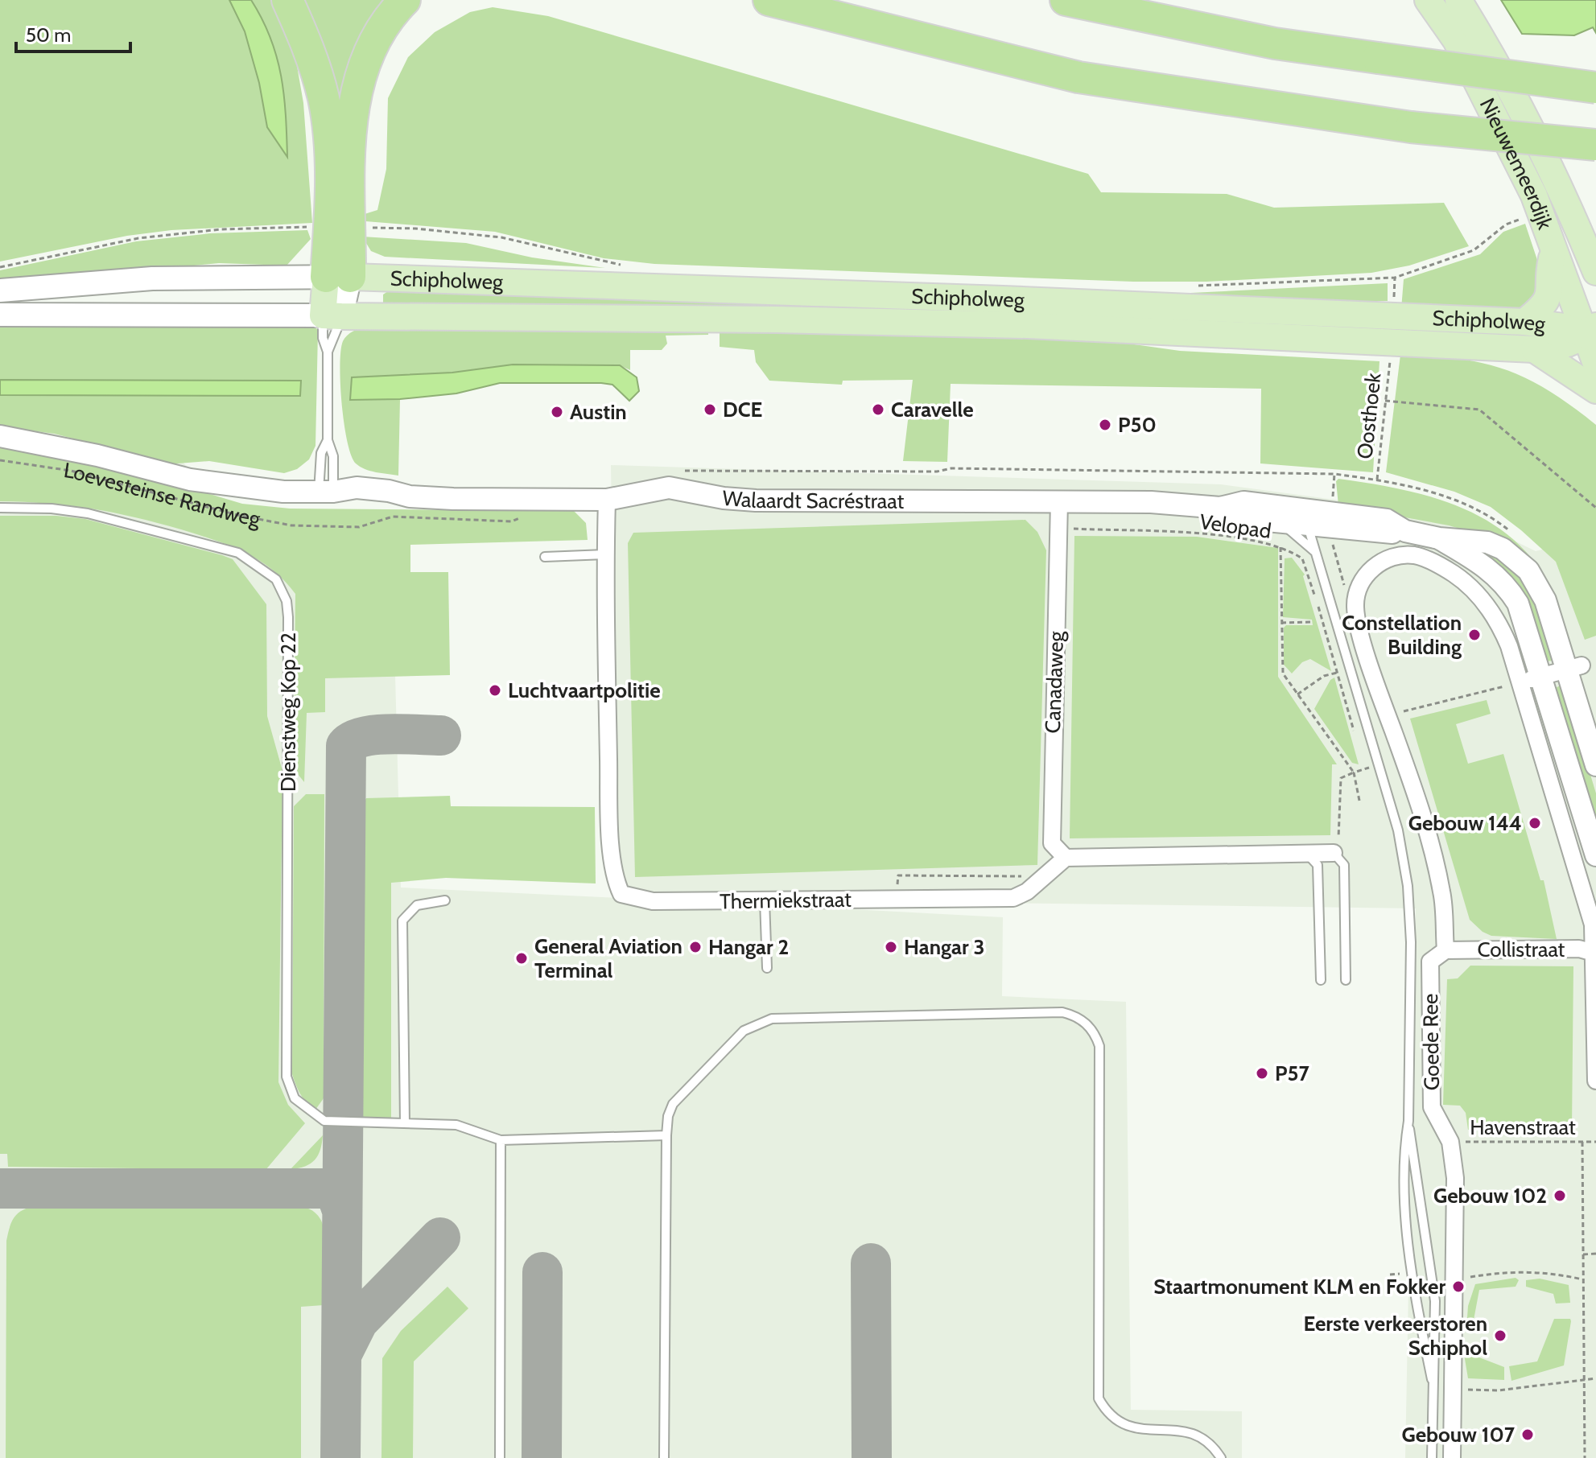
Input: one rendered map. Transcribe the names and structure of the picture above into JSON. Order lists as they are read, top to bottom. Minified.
{"streets":{"main road":["Nieuwemeerdijk","Schipholweg"],"street":["Loevesteinse Randweg","Walaardt Sacréstraat","Canadaweg","Thermiekstraat","Collistraat","Goede Ree"],"lane":["Dienstweg Kop 22"],"path":["Oosthoek","Velopad","Havenstraat"]},"crossings":[["Nieuwemeerdijk","Schipholweg"],["Oosthoek","Walaardt Sacréstraat"],["Loevesteinse Randweg","Walaardt Sacréstraat"],["Walaardt Sacréstraat","Canadaweg"],["Walaardt Sacréstraat","Thermiekstraat"],["Velopad","Canadaweg"],["Canadaweg","Thermiekstraat"],["Collistraat","Goede Ree"],["Goede Ree","Havenstraat"]],"places":["DCE","Caravelle","Austin","P50","Constellation Building","Luchtvaartpolitie","Gebouw 144","Hangar 2","Hangar 3","General Aviation Terminal","P57","Gebouw 102","Staartmonument KLM en Fokker","Eerste verkeerstoren Schiphol","Gebouw 107"],"scale_bar":"50 m"}
